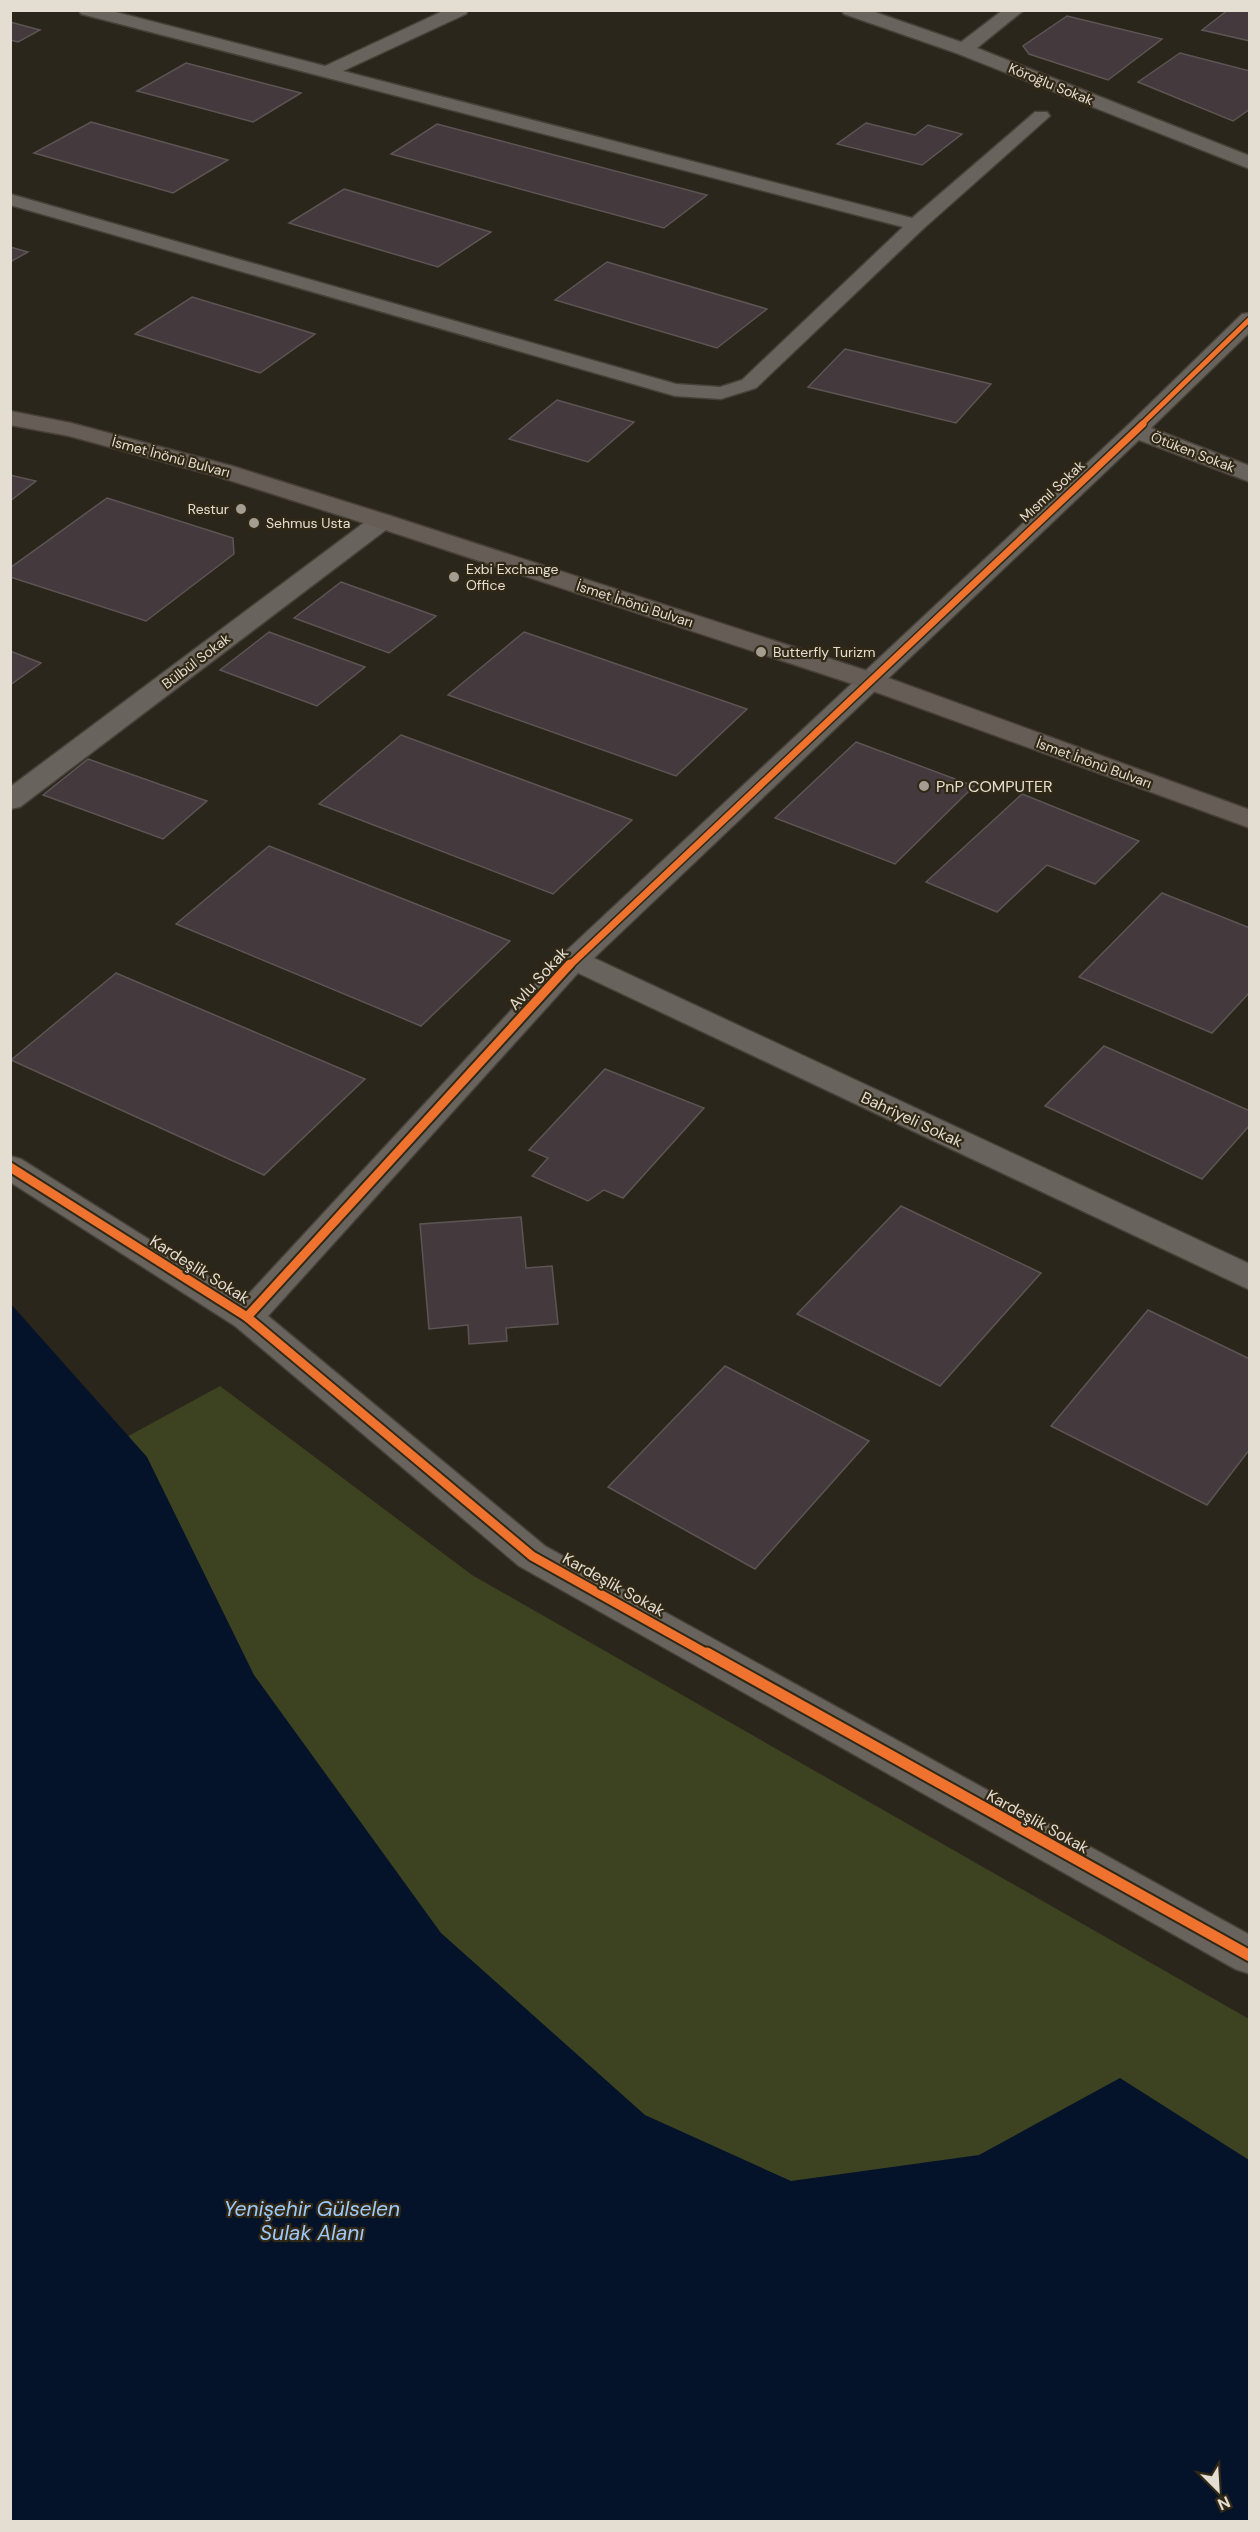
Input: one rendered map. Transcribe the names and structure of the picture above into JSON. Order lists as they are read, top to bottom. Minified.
{"streets":{"main road":["İsmet İnönü Bulvarı"],"street":["Köroğlu Sokak","Ötüken Sokak","Mısmıl Sokak","Bülbül Sokak","Avlu Sokak","Bahriyeli Sokak","Kardeşlik Sokak"]},"crossings":[["Ötüken Sokak","Mısmıl Sokak"],["İsmet İnönü Bulvarı","Mısmıl Sokak"],["İsmet İnönü Bulvarı","Bülbül Sokak"],["İsmet İnönü Bulvarı","Avlu Sokak"],["Mısmıl Sokak","Avlu Sokak"],["Avlu Sokak","Bahriyeli Sokak"],["Avlu Sokak","Kardeşlik Sokak"]],"water":["Yenişehir Gülselen Sulak Alanı"],"places":["Restur","Sehmus Usta","Exbi Exchange Office","Butterfly Turizm","PnP COMPUTER"],"north":"bottom right"}
